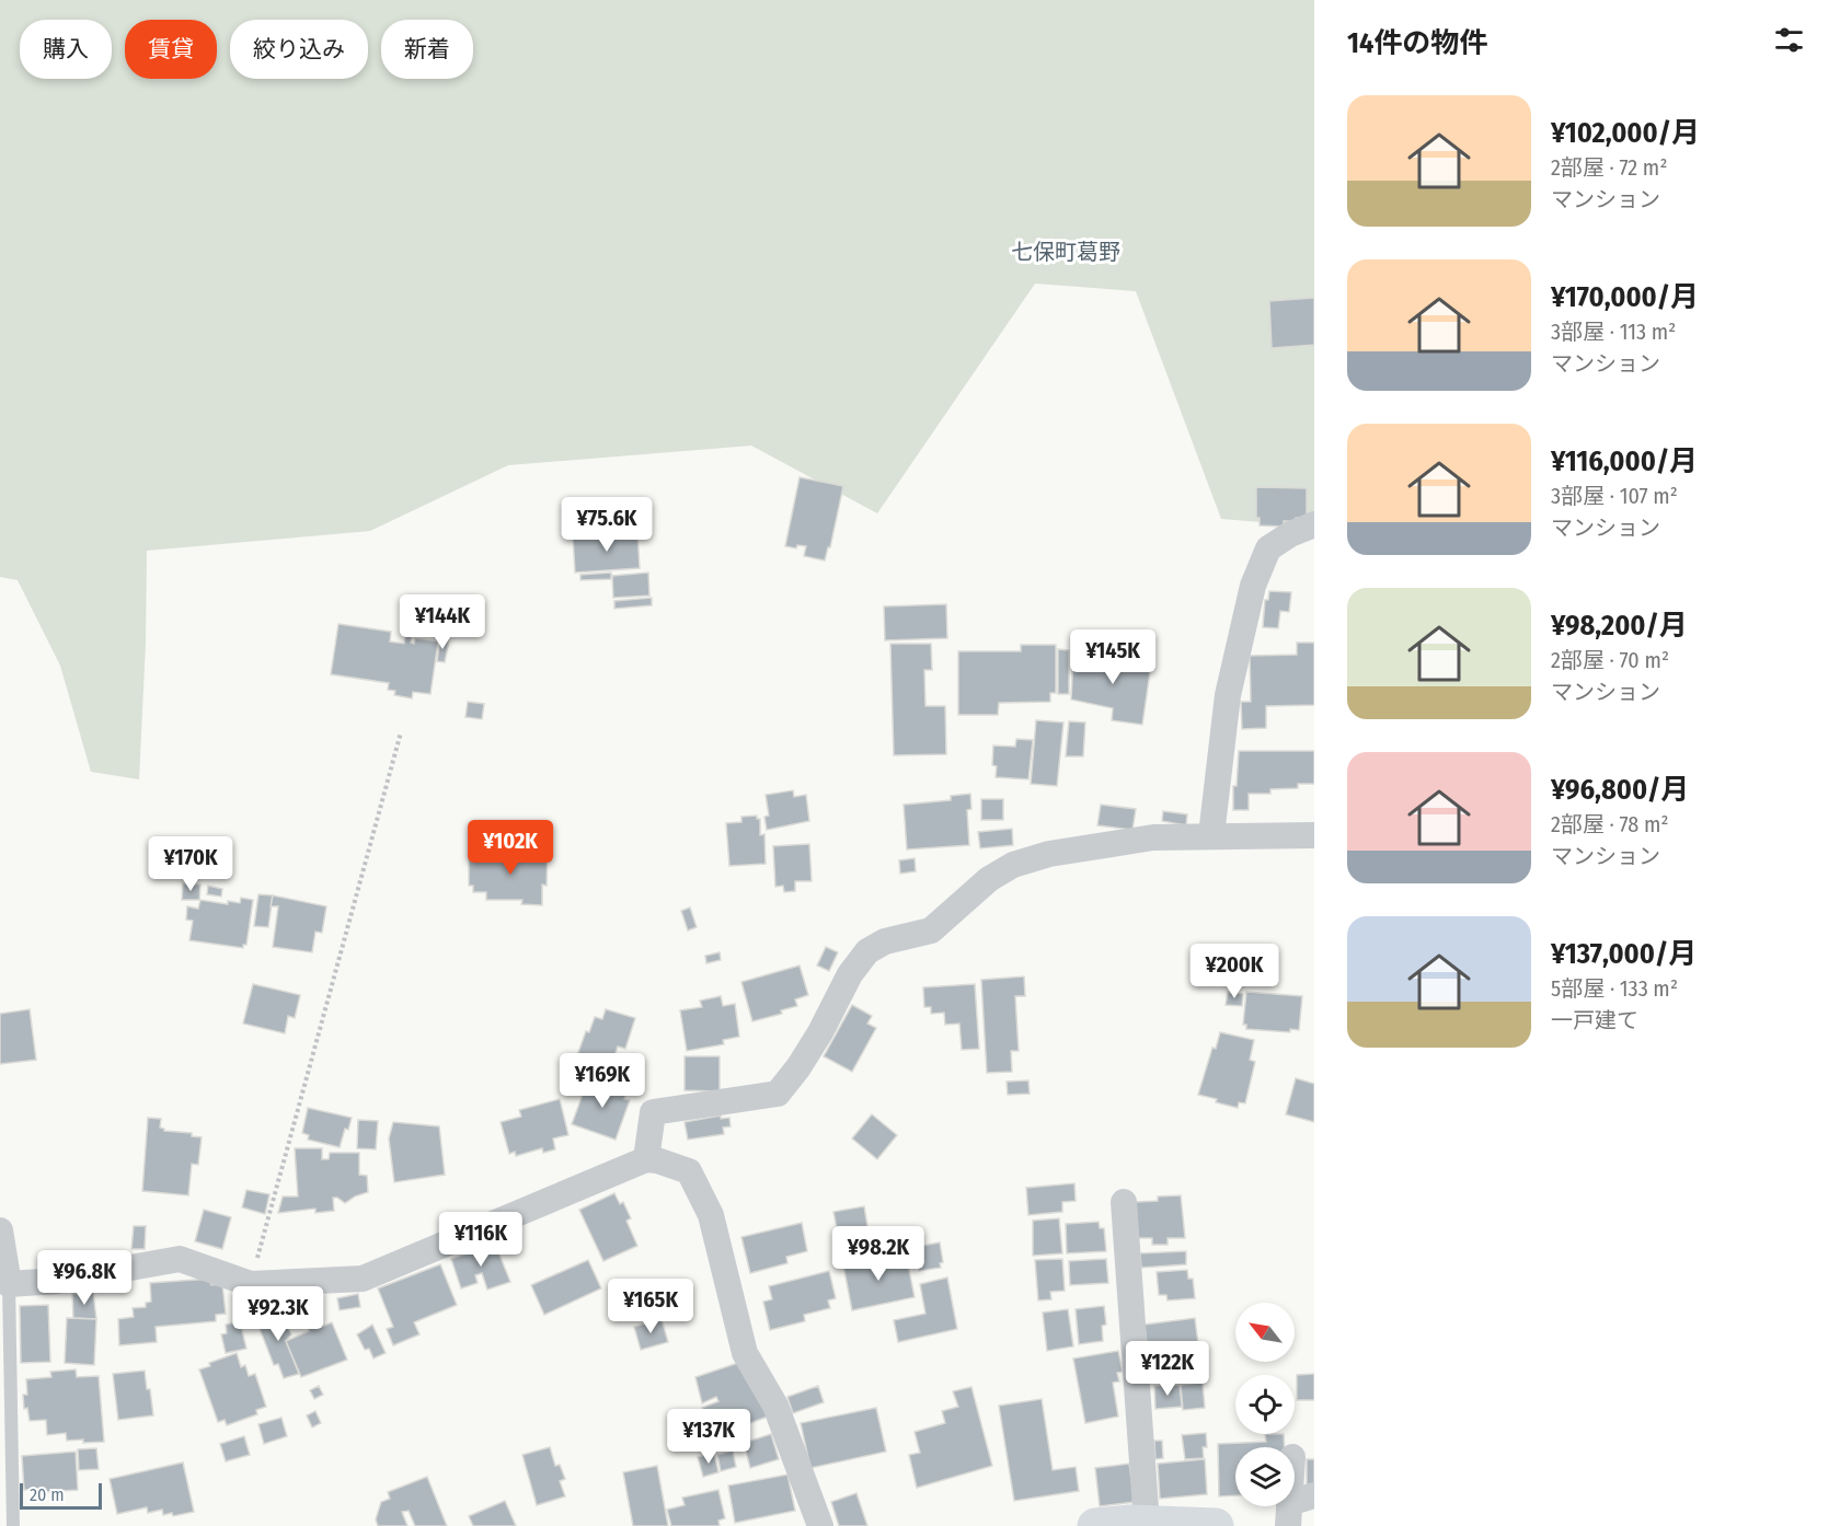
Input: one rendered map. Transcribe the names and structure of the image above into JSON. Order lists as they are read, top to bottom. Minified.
{"districts":["七保町葛野"],"scale_bar":"20 m","north":"top left","page":{"heading":"14件の物件","chip":["購入","賃貸","絞り込み","新着"],"list":[{"name":"¥102,000/月","note":"2部屋 · 72 m² · マンション"},{"name":"¥170,000/月","note":"3部屋 · 113 m² · マンション"},{"name":"¥116,000/月","note":"3部屋 · 107 m² · マンション"},{"name":"¥98,200/月","note":"2部屋 · 70 m² · マンション"},{"name":"¥96,800/月","note":"2部屋 · 78 m² · マンション"},{"name":"¥137,000/月","note":"5部屋 · 133 m² · 一戸建て"}],"price":["¥75.6K","¥144K","¥145K","¥102K","¥170K","¥200K","¥169K","¥116K","¥98.2K","¥96.8K","¥165K","¥92.3K","¥122K","¥137K"],"scale":"20 m"}}
